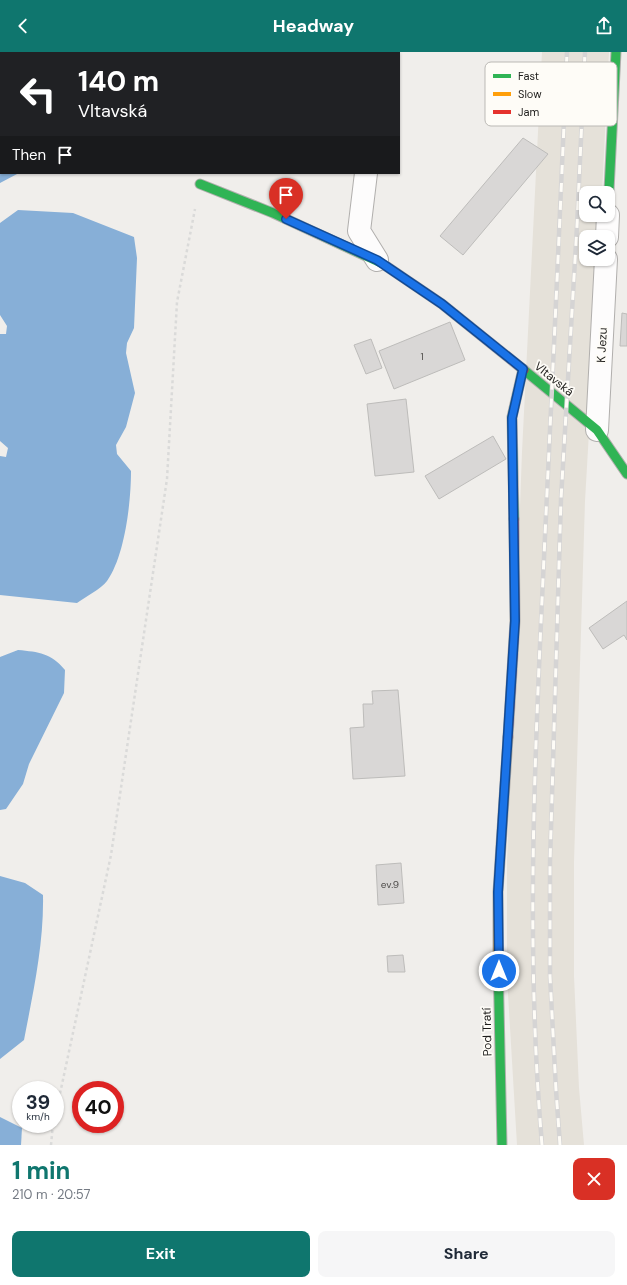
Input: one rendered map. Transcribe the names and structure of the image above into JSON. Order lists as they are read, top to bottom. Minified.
{"streets":{"street":["K Jezu","Vltavská","Pod Tratí"]},"crossings":[["K Jezu","Vltavská"],["Vltavská","Pod Tratí"]],"house_numbers":["1","ev.9"],"legend":["Fast","Slow","Jam"],"page":{"header":"Headway","turn":["140 m","Vltavská"],"then":"Then","speed":"39 km/h","limit":"40","heading":["1 min","210 m · 20:57"],"buttons":["Exit","Share"]}}
